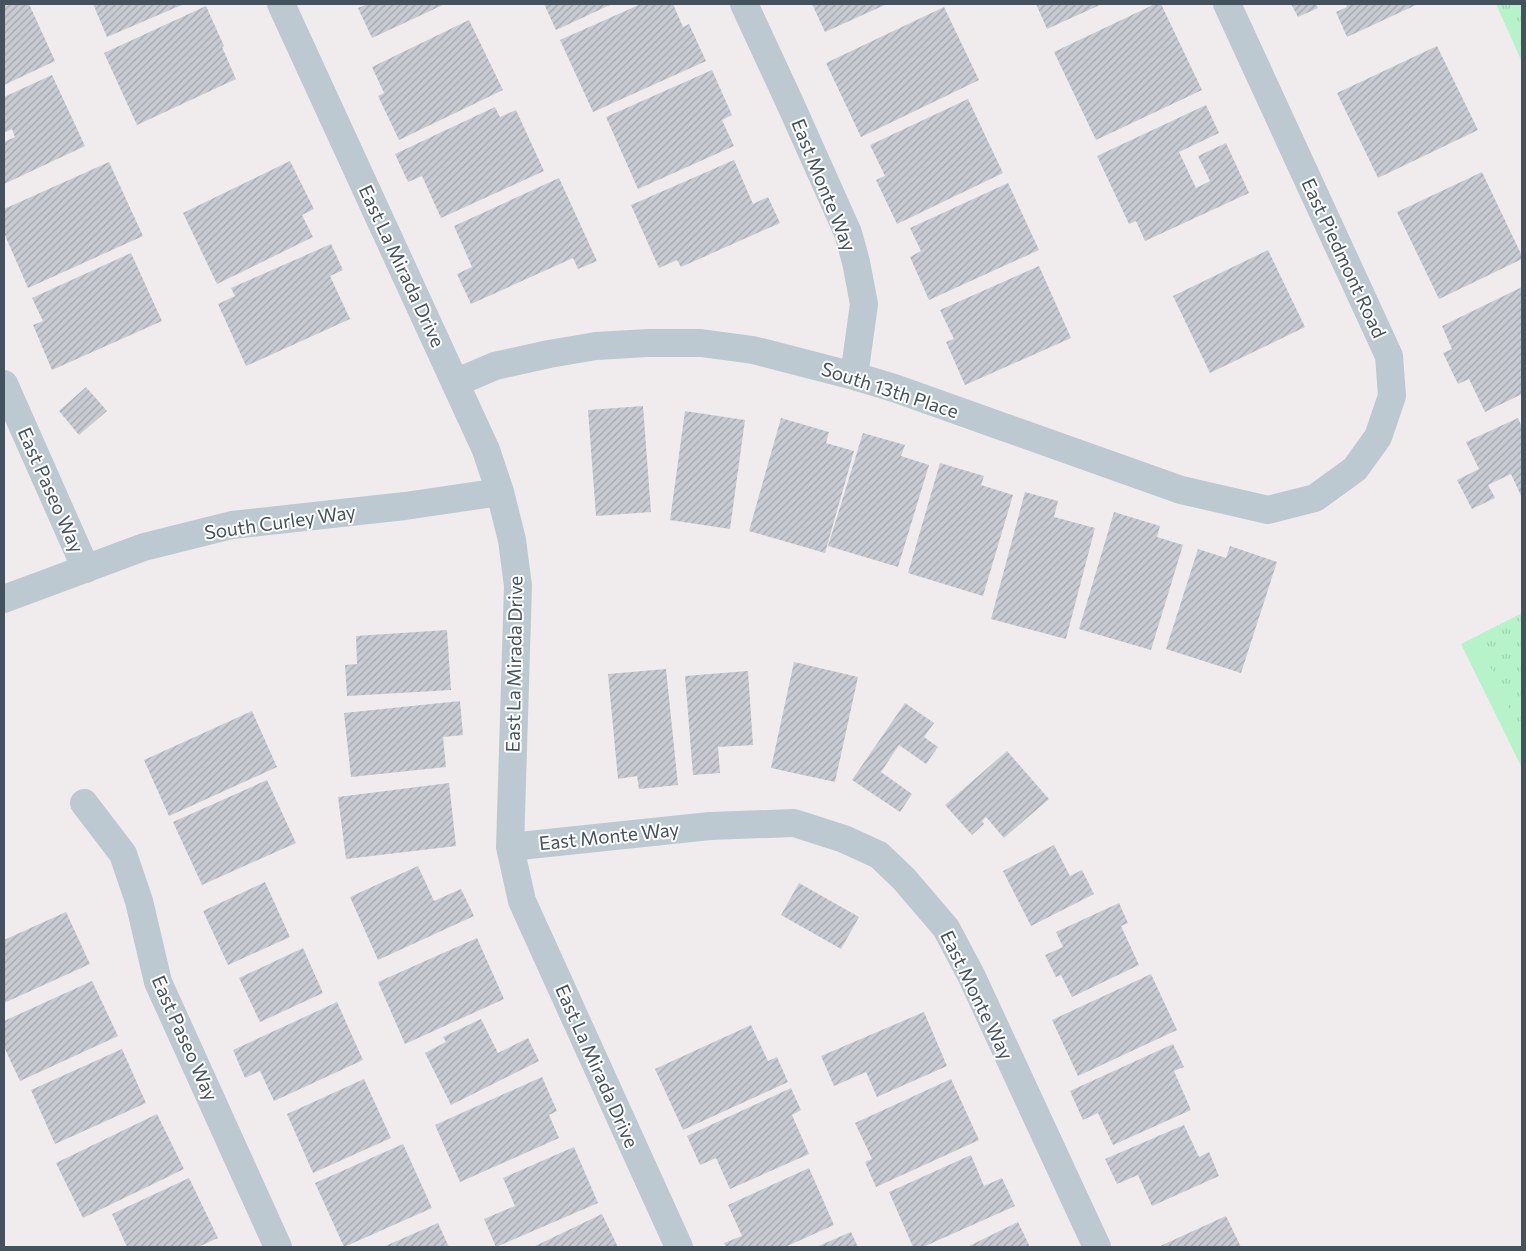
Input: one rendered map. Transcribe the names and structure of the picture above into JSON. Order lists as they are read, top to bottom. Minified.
{"streets":{"street":["East Monte Way","East Piedmont Road","East La Mirada Drive","South 13th Place","East Paseo Way","South Curley Way"]},"crossings":[["East Monte Way","East La Mirada Drive"],["East Monte Way","South 13th Place"],["East Piedmont Road","South 13th Place"],["East La Mirada Drive","South 13th Place"],["East La Mirada Drive","South Curley Way"],["East Paseo Way","South Curley Way"]]}
